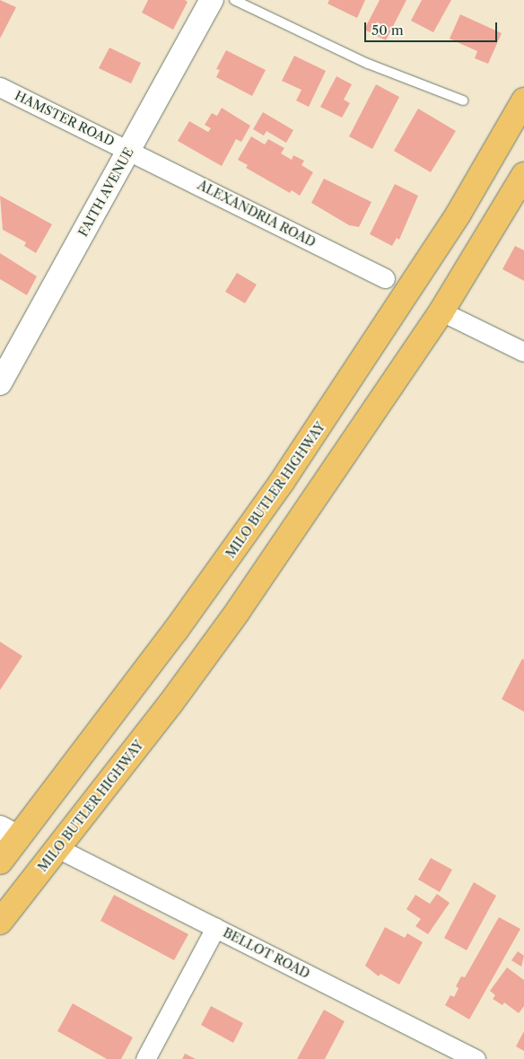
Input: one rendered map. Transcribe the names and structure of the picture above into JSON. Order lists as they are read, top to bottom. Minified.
{"streets":{"main road":["MILO BUTLER HIGHWAY"],"street":["HAMSTER ROAD","FAITH AVENUE","ALEXANDRIA ROAD","BELLOT ROAD"]},"crossings":[["HAMSTER ROAD","FAITH AVENUE"],["HAMSTER ROAD","ALEXANDRIA ROAD"],["FAITH AVENUE","ALEXANDRIA ROAD"],["MILO BUTLER HIGHWAY","BELLOT ROAD"]],"scale_bar":"50 m"}
